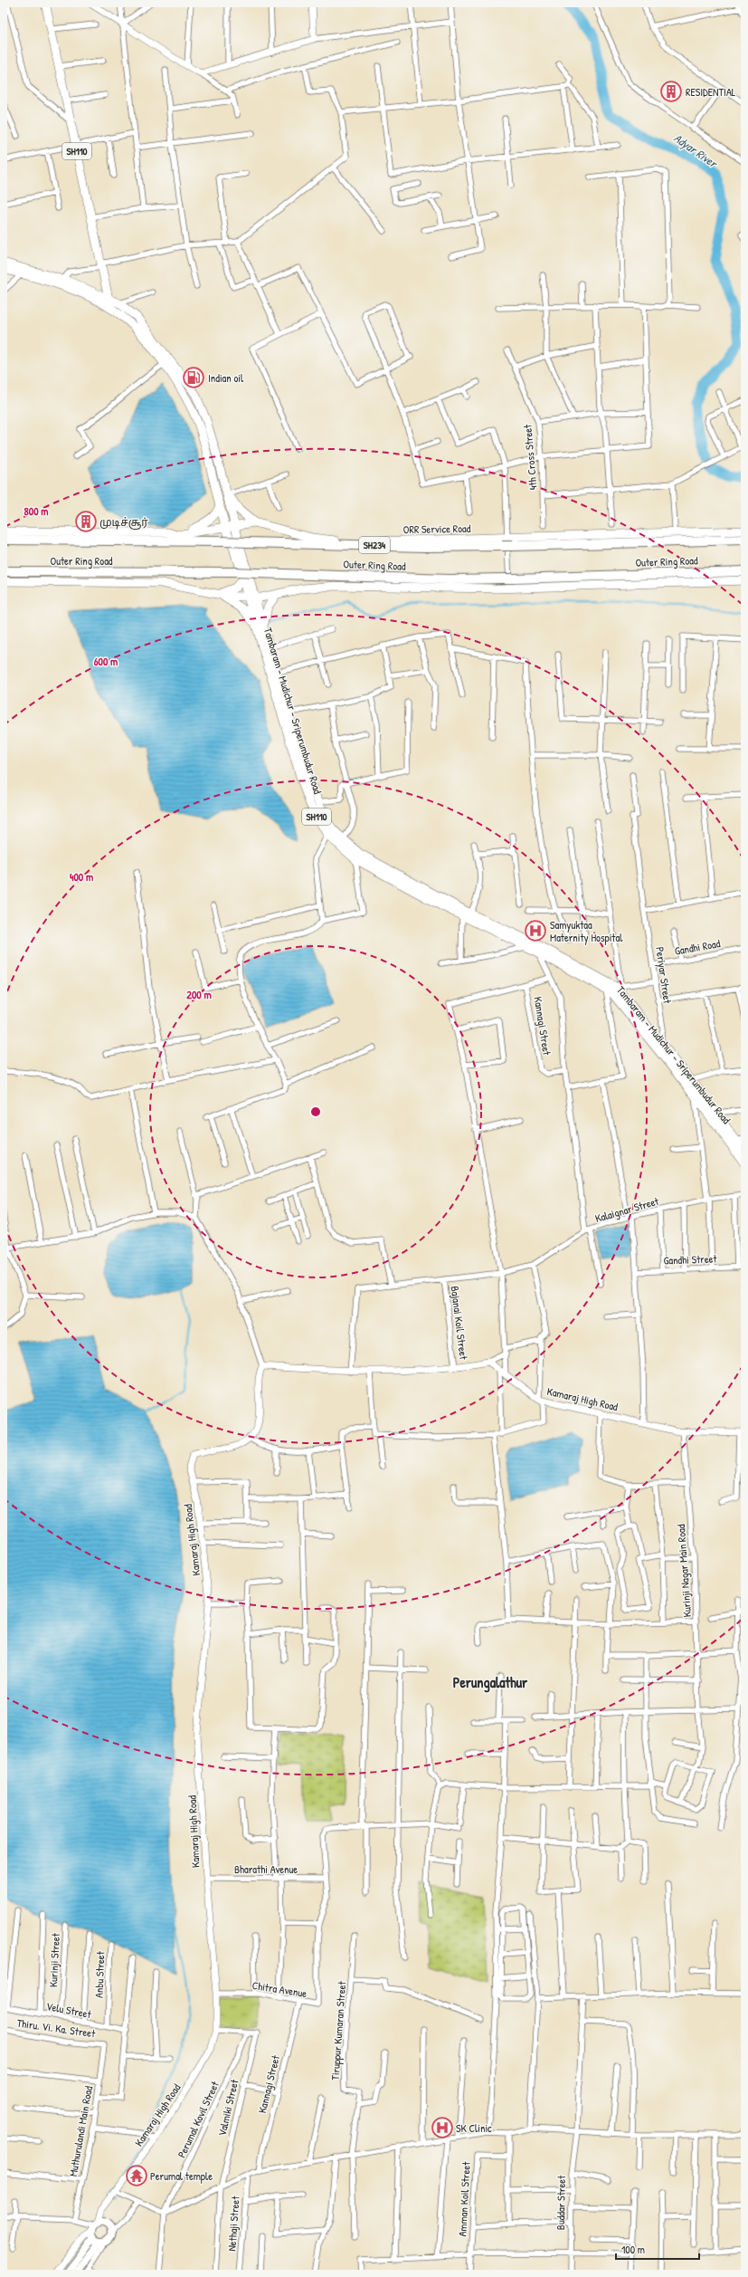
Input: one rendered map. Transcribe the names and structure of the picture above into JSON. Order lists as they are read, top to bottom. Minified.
{"streets":{"highway":["SH234","Outer Ring Road"],"main road":["SH110","ORR Service Road","Tambaram - Mudichur - Sriperumbudur Road"],"street":["4th Cross Street","Gandhi Road","Periyar Street","Kannagi Street","Kalaignar Street","Gandhi Street","Bajanai Koil Street","Kamaraj High Road","Kurinji Nagar Main Road","Bharathi Avenue","Kurinji Street","Anbu Street","Chitra Avenue","Velu Street","Thiru. Vi. Ka. Street","Tiruppur Kumaran Street","Valmiki Street","Perumal Kovil Street","Muthurulandi Main Road","Amman Koil Street","Buddar Street","Nethaji Street"]},"crossings":[["SH110","Tambaram - Mudichur - Sriperumbudur Road"],["ORR Service Road","Outer Ring Road"],["ORR Service Road","Tambaram - Mudichur - Sriperumbudur Road"],["Tambaram - Mudichur - Sriperumbudur Road","Periyar Street"],["Gandhi Road","Periyar Street"],["Kannagi Street","Chitra Avenue"],["Kalaignar Street","Bajanai Koil Street"],["Kamaraj High Road","Kurinji Nagar Main Road"],["Kamaraj High Road","Bharathi Avenue"],["Kamaraj High Road","Chitra Avenue"],["Kurinji Street","Velu Street"],["Anbu Street","Velu Street"],["Thiru. Vi. Ka. Street","Muthurulandi Main Road"],["Valmiki Street","Perumal Kovil Street"]],"districts":["Perungalathur"],"water":["Adyar River"],"places":{"building":["RESIDENTIAL","முடிச்சூர்"],"fuel station":["Indian oil"],"hospital":["Samyuktaa Maternity Hospital","SK Clinic"],"temple":["Perumal temple"]},"scale_bar":"100 m","rings":["800 m","600 m","400 m","200 m"]}
